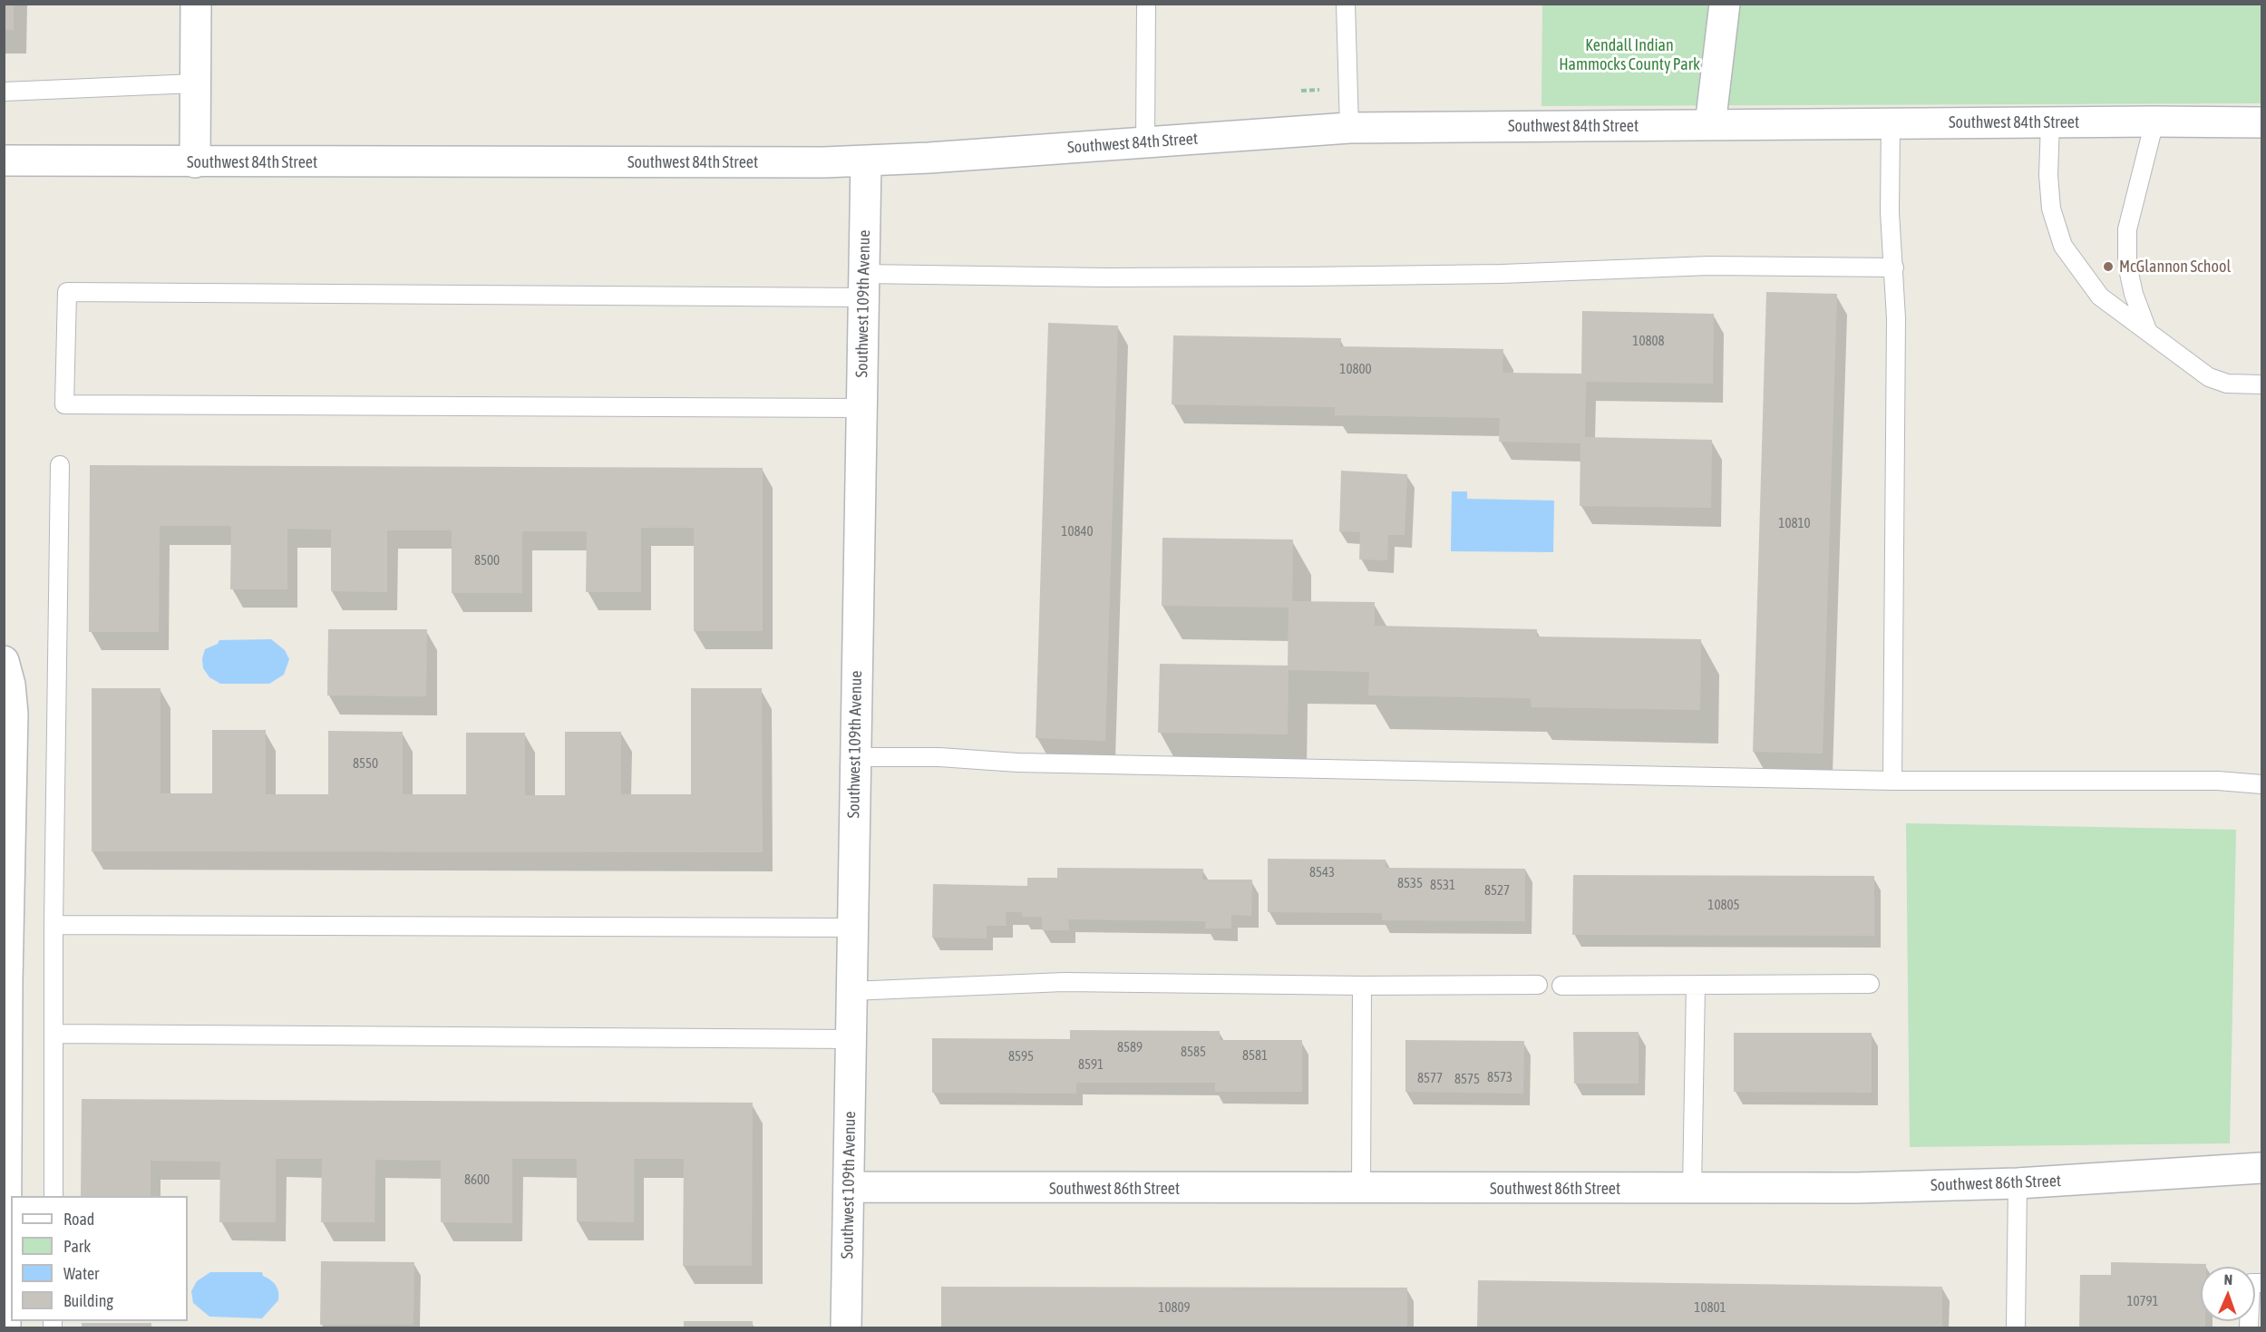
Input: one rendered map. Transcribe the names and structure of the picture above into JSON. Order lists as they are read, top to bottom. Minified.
{"streets":{"street":["Southwest 84th Street","Southwest 109th Avenue","Southwest 86th Street"]},"crossings":[["Southwest 84th Street","Southwest 109th Avenue"],["Southwest 109th Avenue","Southwest 86th Street"]],"parks":["Kendall Indian Hammocks County Park"],"places":["McGlannon School"],"house_numbers":["10808","10800","10810","10840","8500","8550","8543","8535","8531","8527","10805","8589","8585","8581","8595","8591","8573","8577","8575","8600","10791","10809","10801"],"legend":["Road","Park","Water","Building"],"north":"top"}
